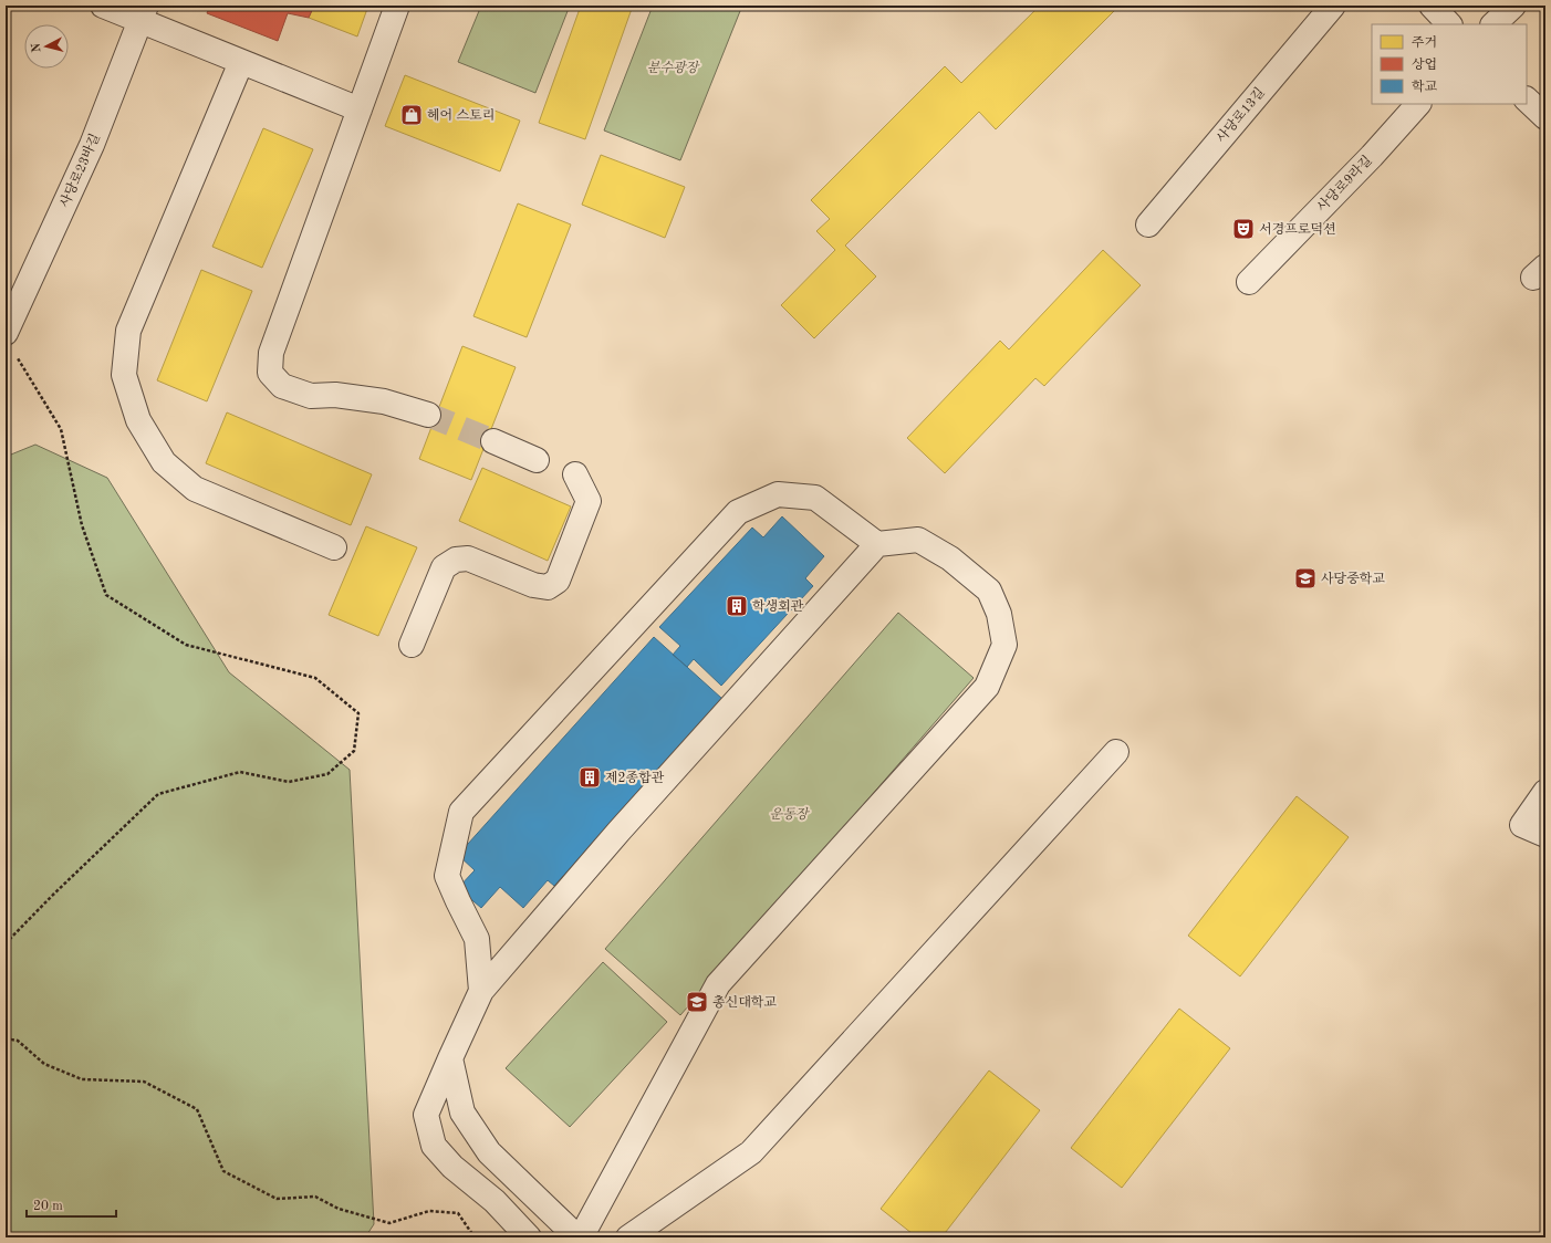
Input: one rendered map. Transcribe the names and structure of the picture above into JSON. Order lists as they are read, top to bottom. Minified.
{"streets":{"street":["사당로13길","사당로23바길","사당로9라길"]},"parks":["분수광장","운동장"],"places":{"shop":["헤어 스토리"],"theatre":["서경프로덕션"],"school or university":["사당중학교","총신대학교"],"building":["학생회관","제2종합관"]},"legend":["주거","상업","학교"],"scale_bar":"20 m","north":"left"}
